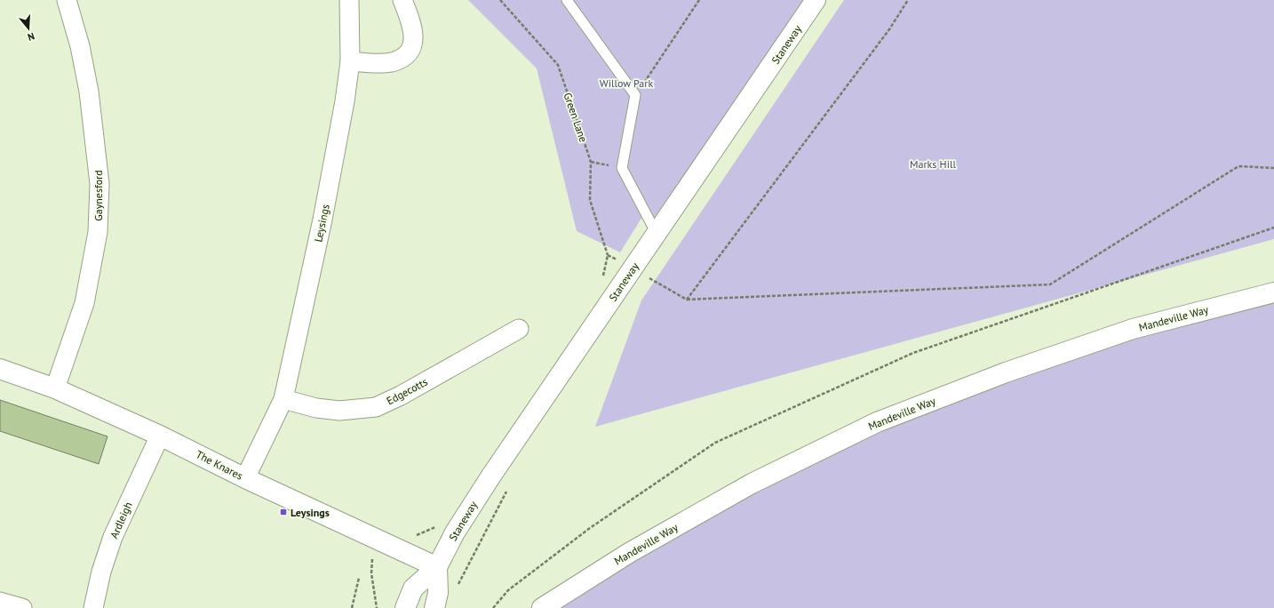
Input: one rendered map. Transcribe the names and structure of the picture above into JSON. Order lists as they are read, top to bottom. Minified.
{"streets":{"main road":["Staneway","Mandeville Way","The Knares"],"street":["Gaynesford","Leysings","Edgecotts","Ardleigh"],"path":["Green Lane"]},"crossings":[["Staneway","The Knares"],["Gaynesford","The Knares"],["Leysings","Edgecotts"],["Leysings","The Knares"],["The Knares","Ardleigh"]],"parks":["Willow Park","Marks Hill"],"places":{"transit":["Leysings"]},"north":"bottom"}
